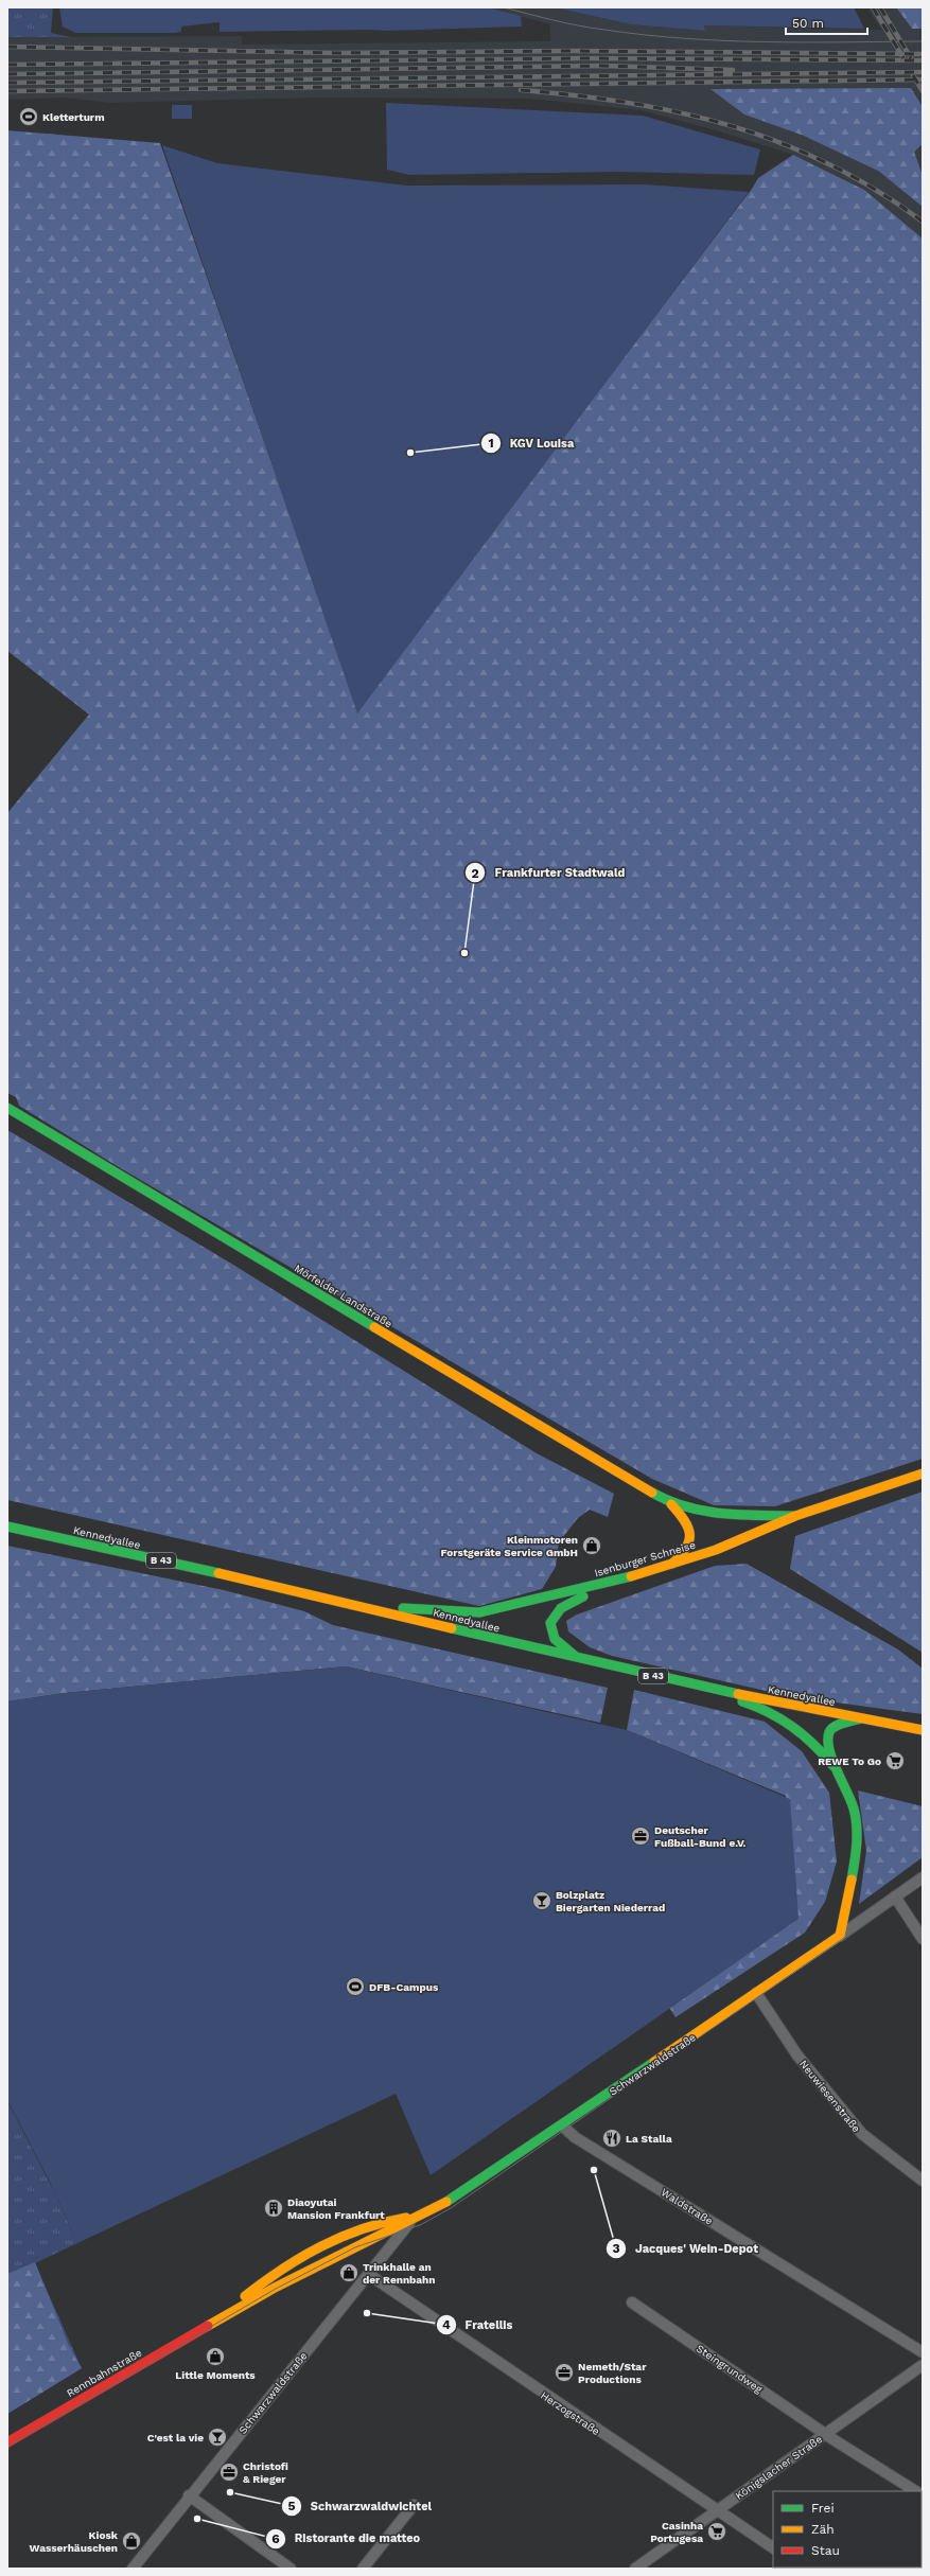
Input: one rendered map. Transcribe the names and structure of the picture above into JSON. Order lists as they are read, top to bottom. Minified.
{"streets":{"main road":["Mörfelder Landstraße","Kennedyallee","Isenburger Schneise","B 43","Schwarzwaldstraße","Rennbahnstraße"],"street":["Neuwiesenstraße","Waldstraße","Steingrundweg","Herzogstraße","Königslacher Straße"]},"crossings":[["Mörfelder Landstraße","Isenburger Schneise"],["Kennedyallee","Isenburger Schneise"],["Schwarzwaldstraße","Neuwiesenstraße"],["Schwarzwaldstraße","Waldstraße"],["Schwarzwaldstraße","Rennbahnstraße"],["Schwarzwaldstraße","Herzogstraße"],["Steingrundweg","Königslacher Straße"],["Herzogstraße","Königslacher Straße"]],"places":{"sports":["Kletterturm","DFB-Campus"],"other":["KGV Louisa","Frankfurter Stadtwald","Jacques' Wein-Depot","Fratellis","Schwarzwaldwichtel","Ristorante die matteo"],"shop":["Kleinmotoren Forstgeräte Service GmbH","Trinkhalle an der Rennbahn","Little Moments","Kiosk Wasserhäuschen"],"supermarket":["REWE To Go","Casinha Portugesa"],"office":["Deutscher Fußball-Bund e.V.","Nemeth/Star Productions","Christofi & Rieger"],"bar":["Bolzplatz Biergarten Niederrad","C'est la vie"],"restaurant":["La Stalla"],"building":["Diaoyutai Mansion Frankfurt"]},"legend":["Frei","Zäh","Stau"],"scale_bar":"50 m"}
